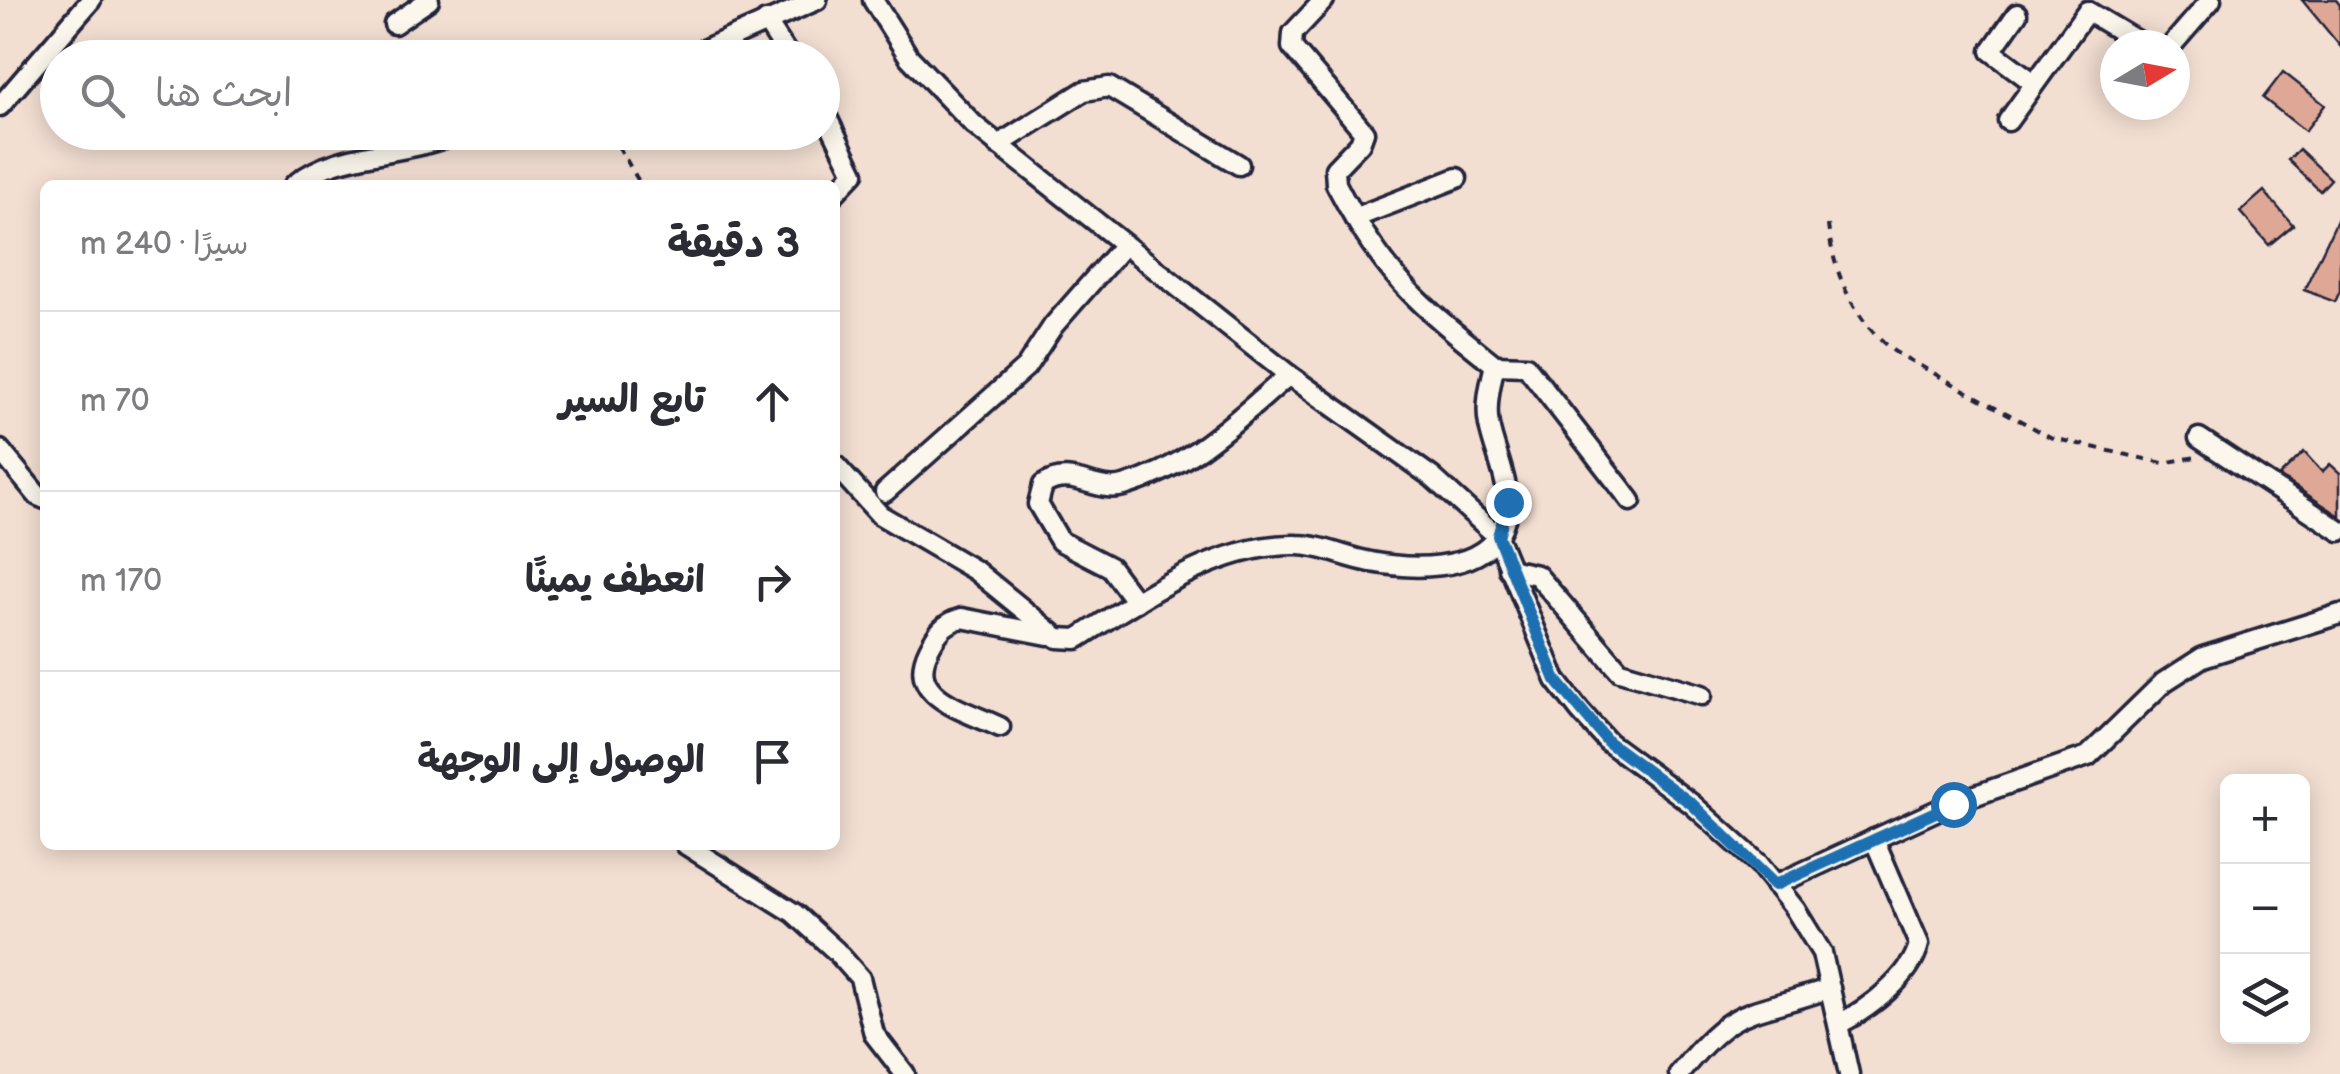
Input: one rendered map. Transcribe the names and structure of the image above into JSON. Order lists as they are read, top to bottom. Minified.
{"north":"right","page":{"search":"ابحث هنا","heading":["3 دقيقة","سيرًا · 240 m"],"list":[["تابع السير","70 m"],["انعطف يمينًا","170 m"],"الوصول إلى الوجهة"],"map_buttons":["+","−"]}}
